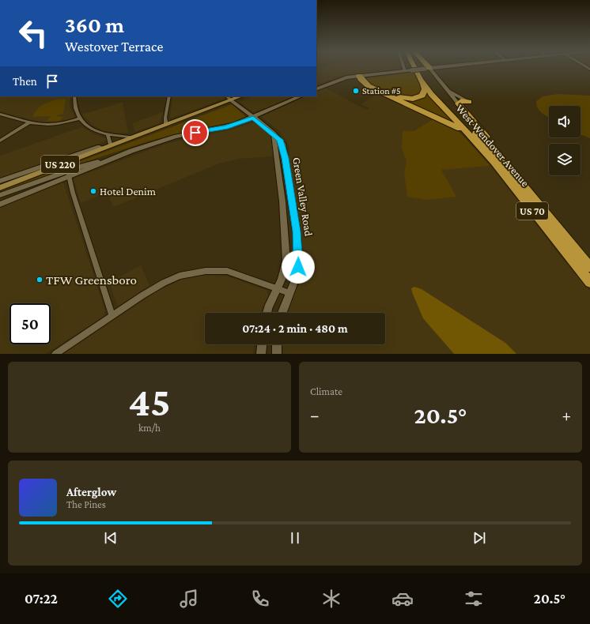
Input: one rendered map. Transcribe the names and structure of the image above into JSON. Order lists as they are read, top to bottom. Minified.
{"streets":{"highway":["West Wendover Avenue","US 70"],"main road":["US 220","Green Valley Road"]},"crossings":[["US 220","Green Valley Road"]],"places":["Station #5","Hotel Denim","TFW Greensboro"],"page":{"turn":["360 m","Westover Terrace"],"then":"Then","limit":"50","trip":"07:24 · 2 min · 480 m","tile":[["45","km/h"],"Climate"],"heat":["−","20.5°","+"],"song":["Afterglow","The Pines"],"tabs":["07:22","20.5°"]}}
